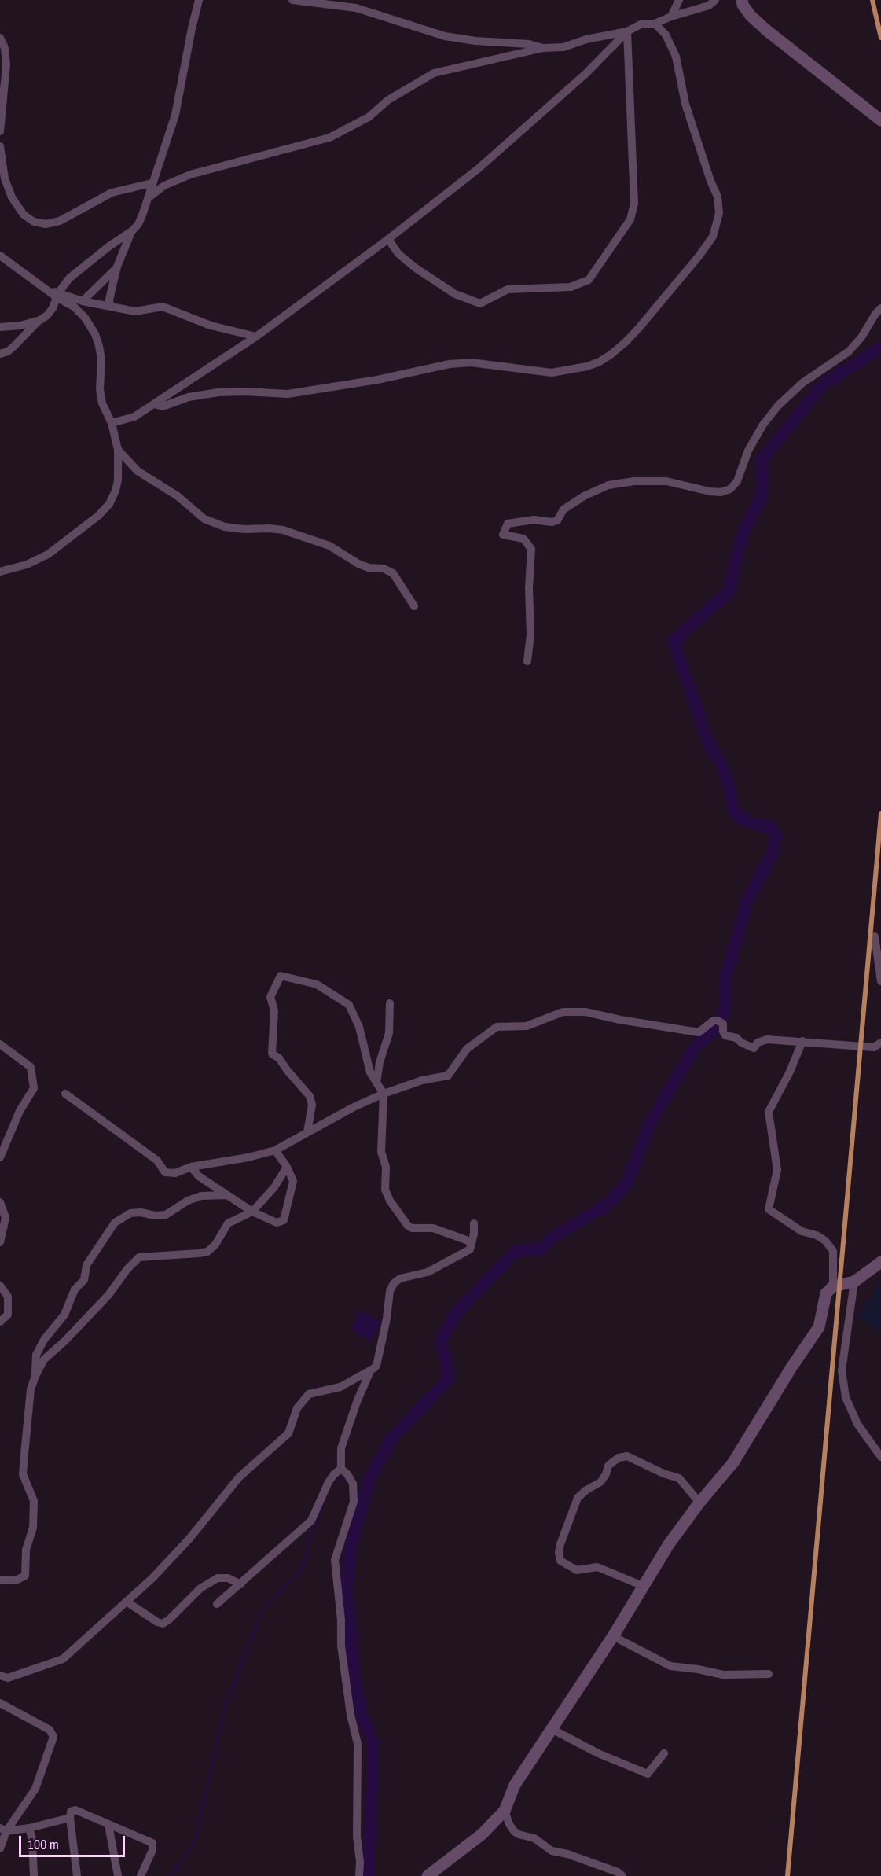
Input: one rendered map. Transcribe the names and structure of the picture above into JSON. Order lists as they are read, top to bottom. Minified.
{"scale_bar":"100 m"}
